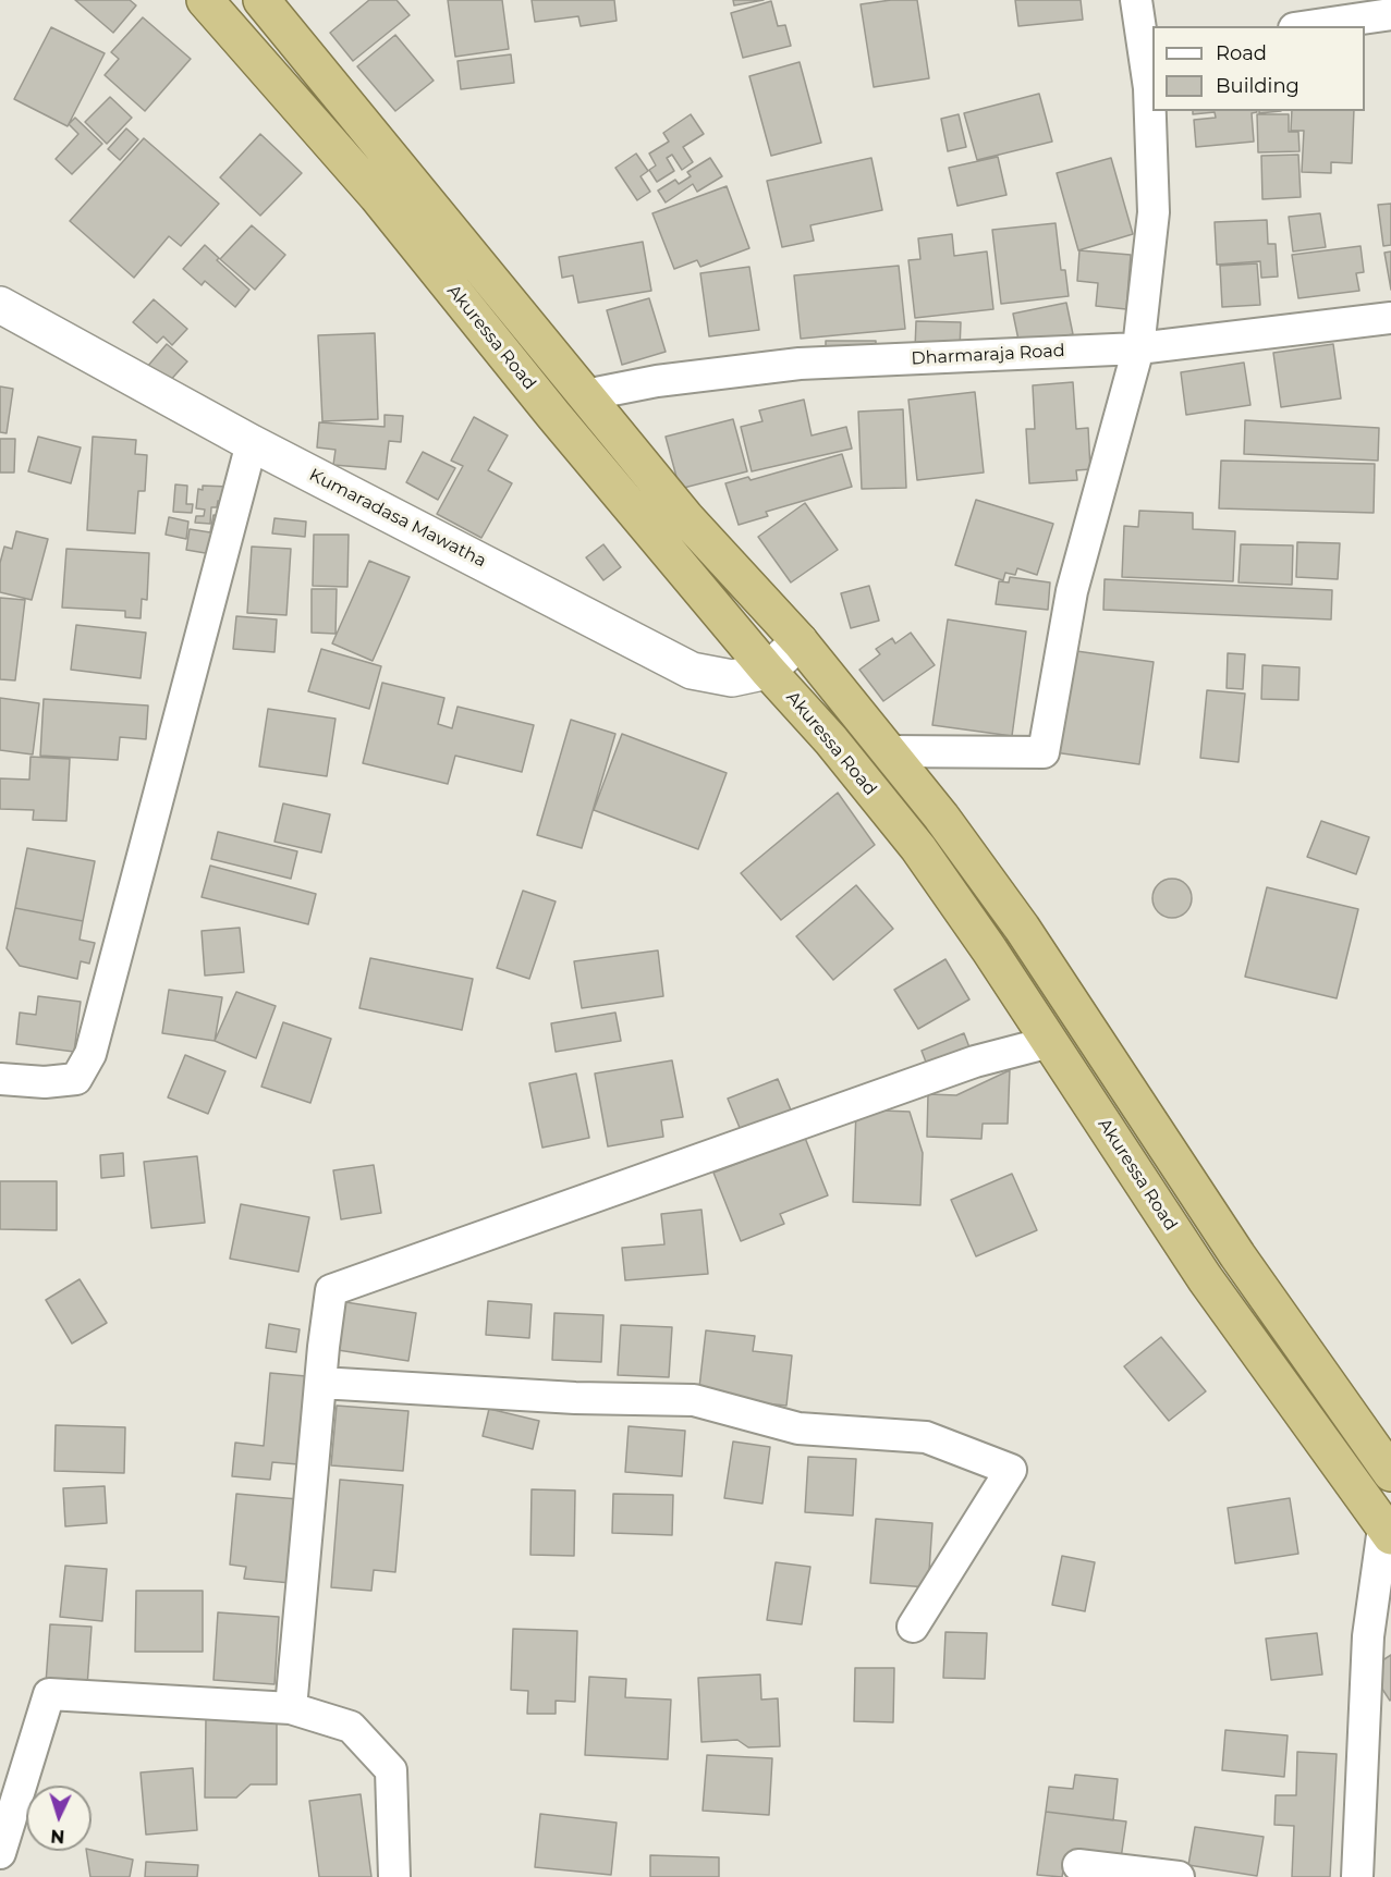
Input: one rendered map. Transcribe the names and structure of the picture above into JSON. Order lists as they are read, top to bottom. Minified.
{"streets":{"highway":["Akuressa Road"],"main road":["Kumaradasa Mawatha"],"street":["Dharmaraja Road"]},"crossings":[["Akuressa Road","Dharmaraja Road"],["Akuressa Road","Kumaradasa Mawatha"]],"legend":["Road","Building"],"north":"bottom"}
